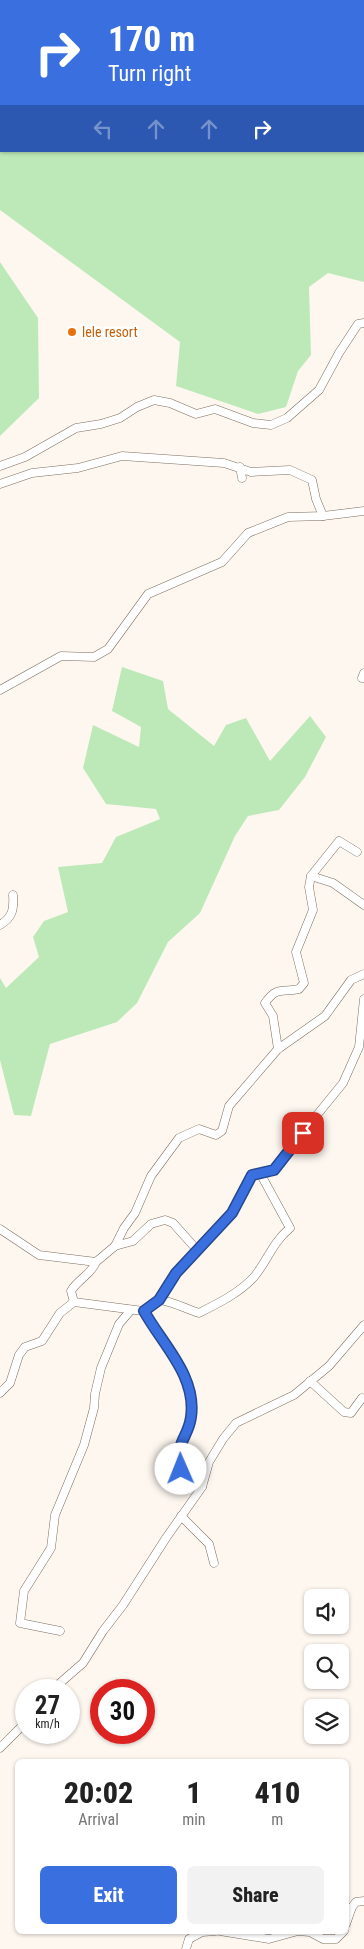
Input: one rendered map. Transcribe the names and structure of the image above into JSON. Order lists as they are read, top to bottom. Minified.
{"places":["lele resort"],"page":{"turn":["170 m","Turn right"],"speed":"27 km/h","limit":"30","eta":["20:02","Arrival","1","min","410","m"],"buttons":["Exit","Share"]}}
